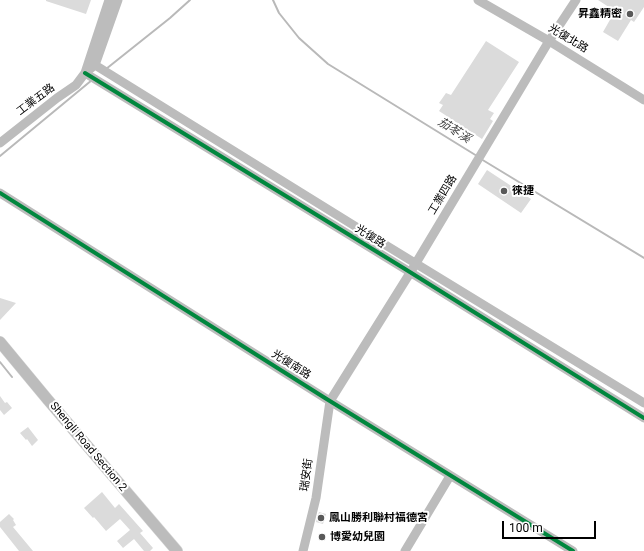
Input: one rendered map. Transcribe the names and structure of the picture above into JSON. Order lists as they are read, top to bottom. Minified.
{"streets":{"main road":["Shengli Road Section 2"],"street":["光復北路","工業五路","工業四路","光復路","光復南路","瑞安街"]},"crossings":[["光復北路","工業四路"],["工業五路","光復路"],["工業四路","光復路"],["工業四路","光復南路"],["工業四路","瑞安街"],["光復南路","瑞安街"]],"water":["茄苳溪"],"places":["昇鑫精密","徠捷","鳳山勝利聯村福德宮","博愛幼兒園"],"scale_bar":"100 m"}
